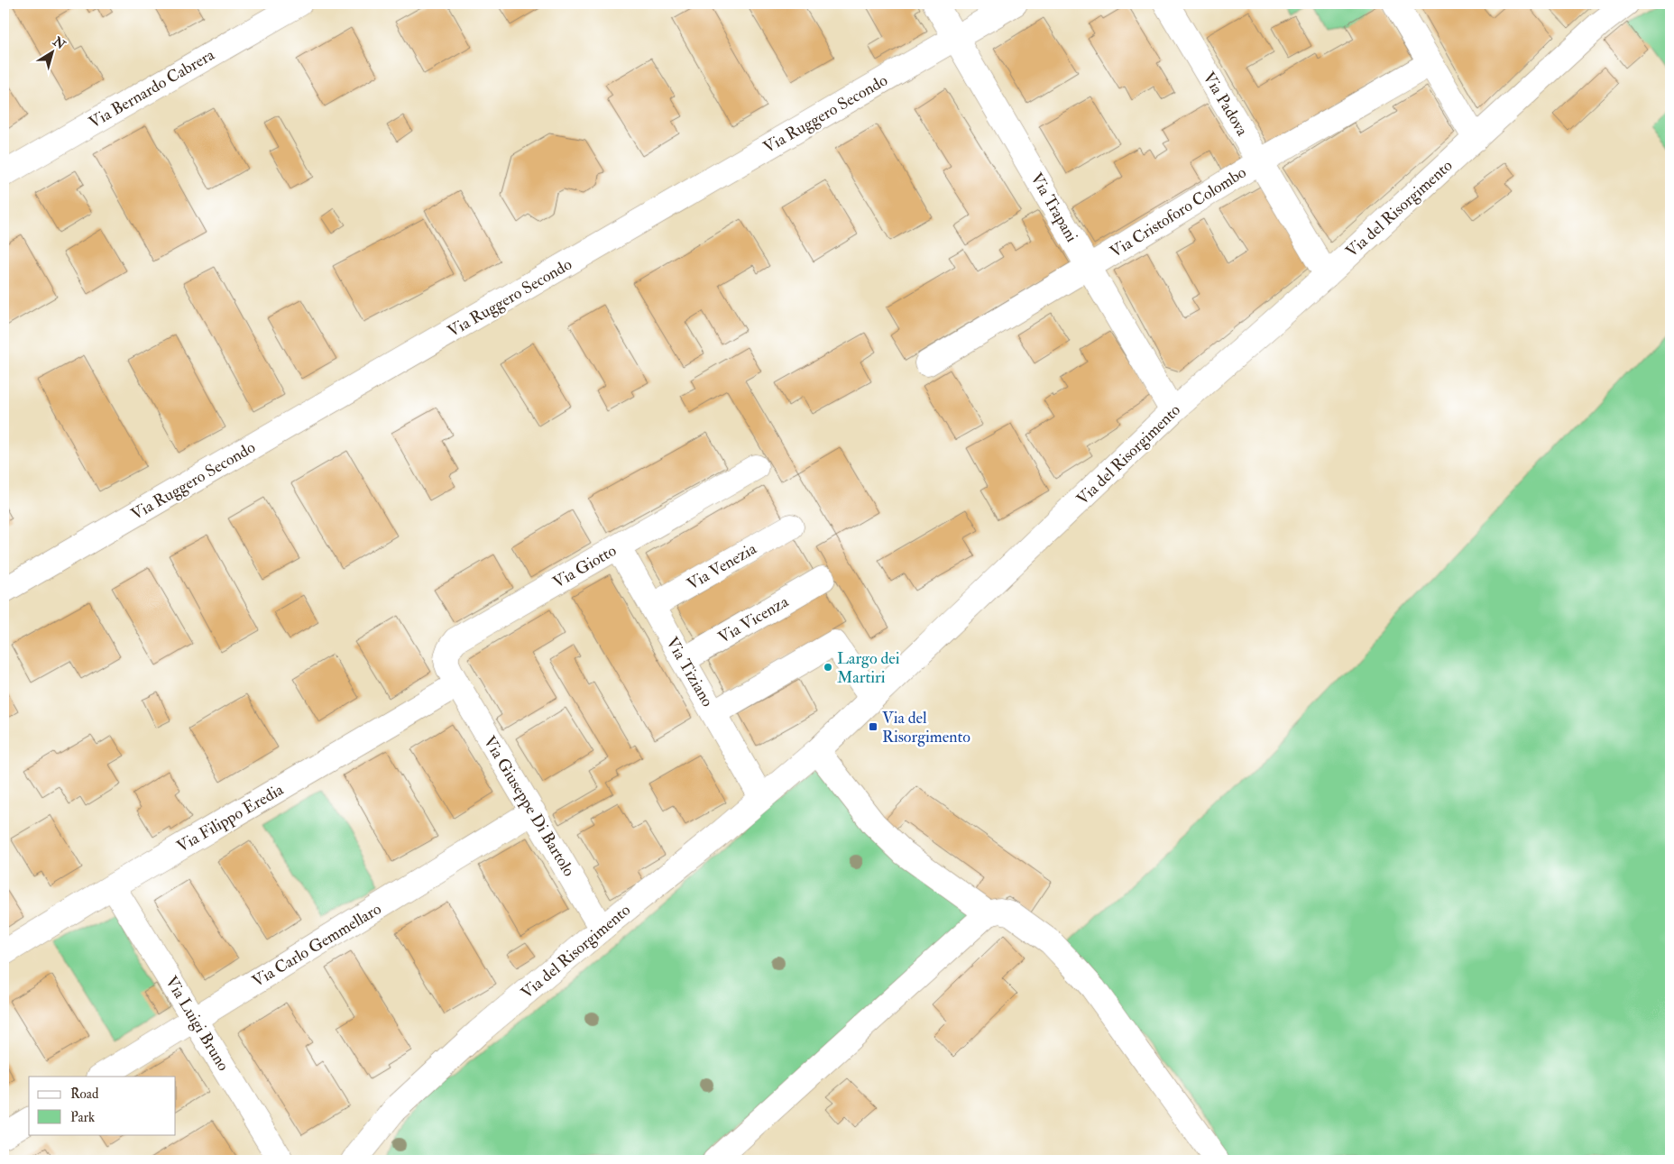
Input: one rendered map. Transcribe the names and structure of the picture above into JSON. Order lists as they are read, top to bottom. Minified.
{"streets":{"street":["Via Bernardo Cabrera","Via Padova","Via Ruggero Secondo","Via Trapani","Via del Risorgimento","Via Cristoforo Colombo","Via Giotto","Via Venezia","Via Vicenza","Via Tiziano","Via Giuseppe Di Bartolo","Via Filippo Eredia","Via Carlo Gemmellaro","Via Luigi Bruno"]},"crossings":[["Via Padova","Via del Risorgimento"],["Via Padova","Via Cristoforo Colombo"],["Via Ruggero Secondo","Via Trapani"],["Via Trapani","Via del Risorgimento"],["Via Trapani","Via Cristoforo Colombo"],["Via del Risorgimento","Via Tiziano"],["Via del Risorgimento","Via Giuseppe Di Bartolo"],["Via Giotto","Via Tiziano"],["Via Giotto","Via Giuseppe Di Bartolo"],["Via Giotto","Via Filippo Eredia"],["Via Venezia","Via Tiziano"],["Via Vicenza","Via Tiziano"],["Via Giuseppe Di Bartolo","Via Filippo Eredia"],["Via Giuseppe Di Bartolo","Via Carlo Gemmellaro"],["Via Filippo Eredia","Via Luigi Bruno"],["Via Carlo Gemmellaro","Via Luigi Bruno"]],"places":{"other":["Largo dei Martiri"],"transit":["Via del Risorgimento"]},"legend":["Road","Park"],"north":"top right"}
